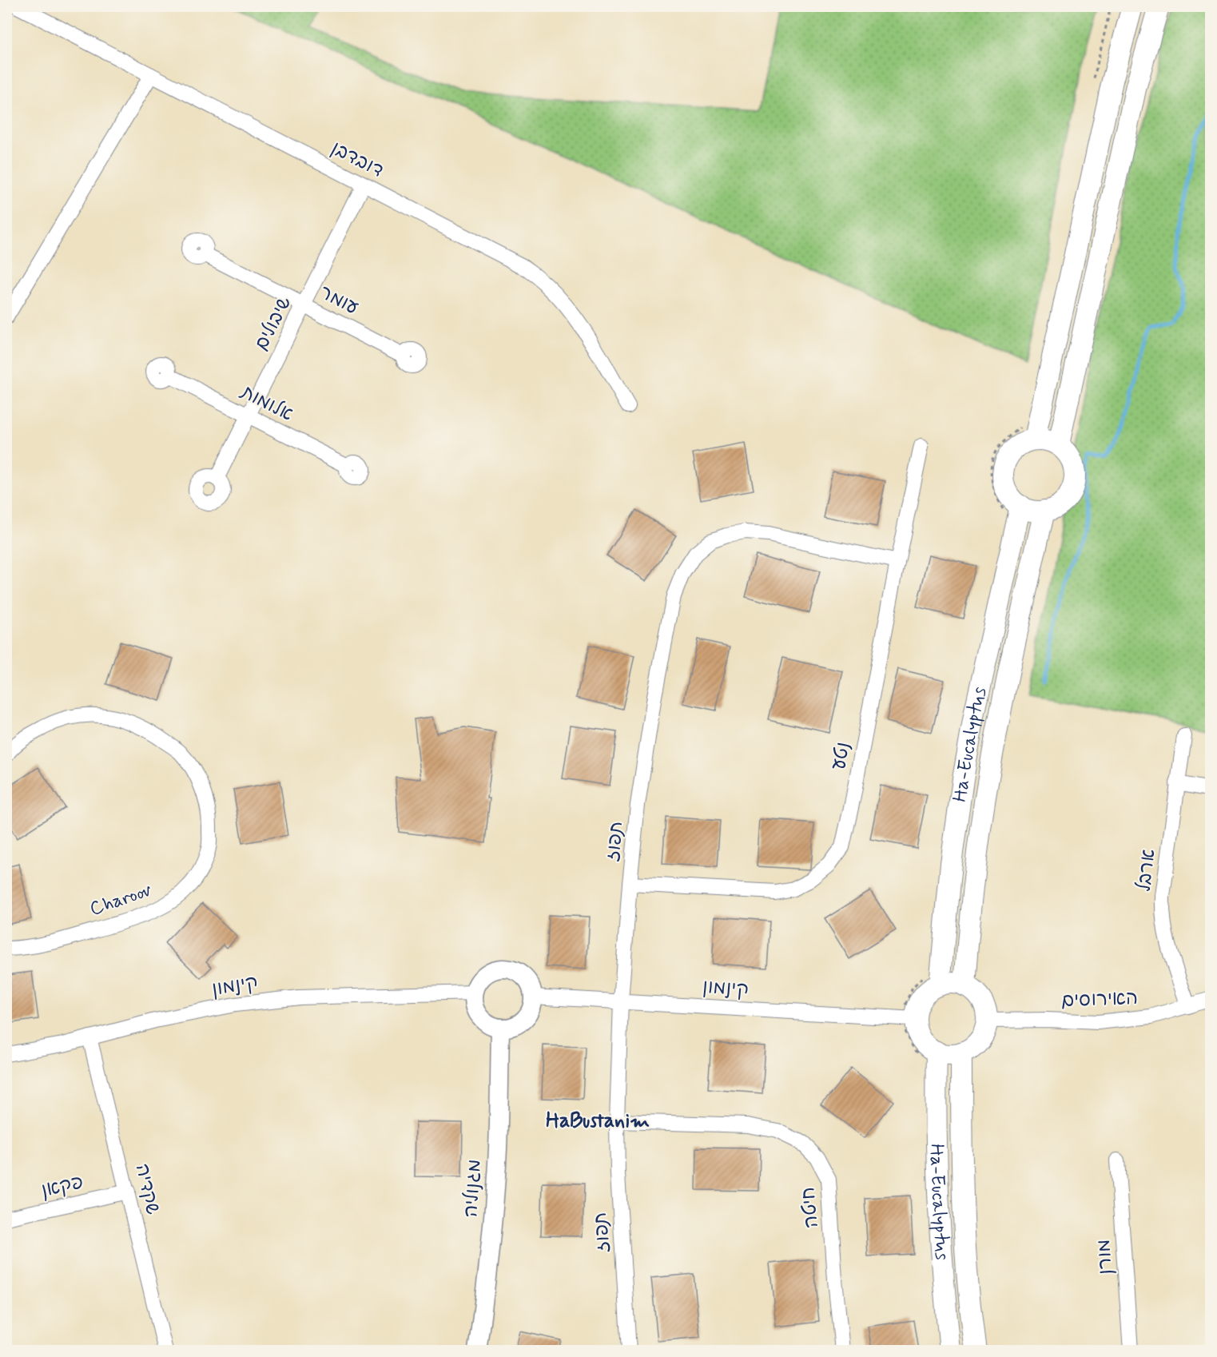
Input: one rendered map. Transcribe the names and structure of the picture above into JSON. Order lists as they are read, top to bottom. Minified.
{"streets":{"main road":["Ha-Eucalyptus"],"street":["דובדבן","עומר","שיבולים","אלומות","נטע","תפוז","ארבל","Charoov","קינמון","האירוסים","פקאן","מגנוליה","שקדיה","חיטה","מורן"]},"crossings":[["דובדבן","שיבולים"],["עומר","שיבולים"],["שיבולים","אלומות"],["Ha-Eucalyptus","קינמון"],["Ha-Eucalyptus","האירוסים"],["נטע","תפוז"],["תפוז","קינמון"],["תפוז","חיטה"],["ארבל","האירוסים"],["קינמון","האירוסים"],["קינמון","מגנוליה"],["קינמון","שקדיה"],["פקאן","שקדיה"]],"districts":["HaBustanim"]}
